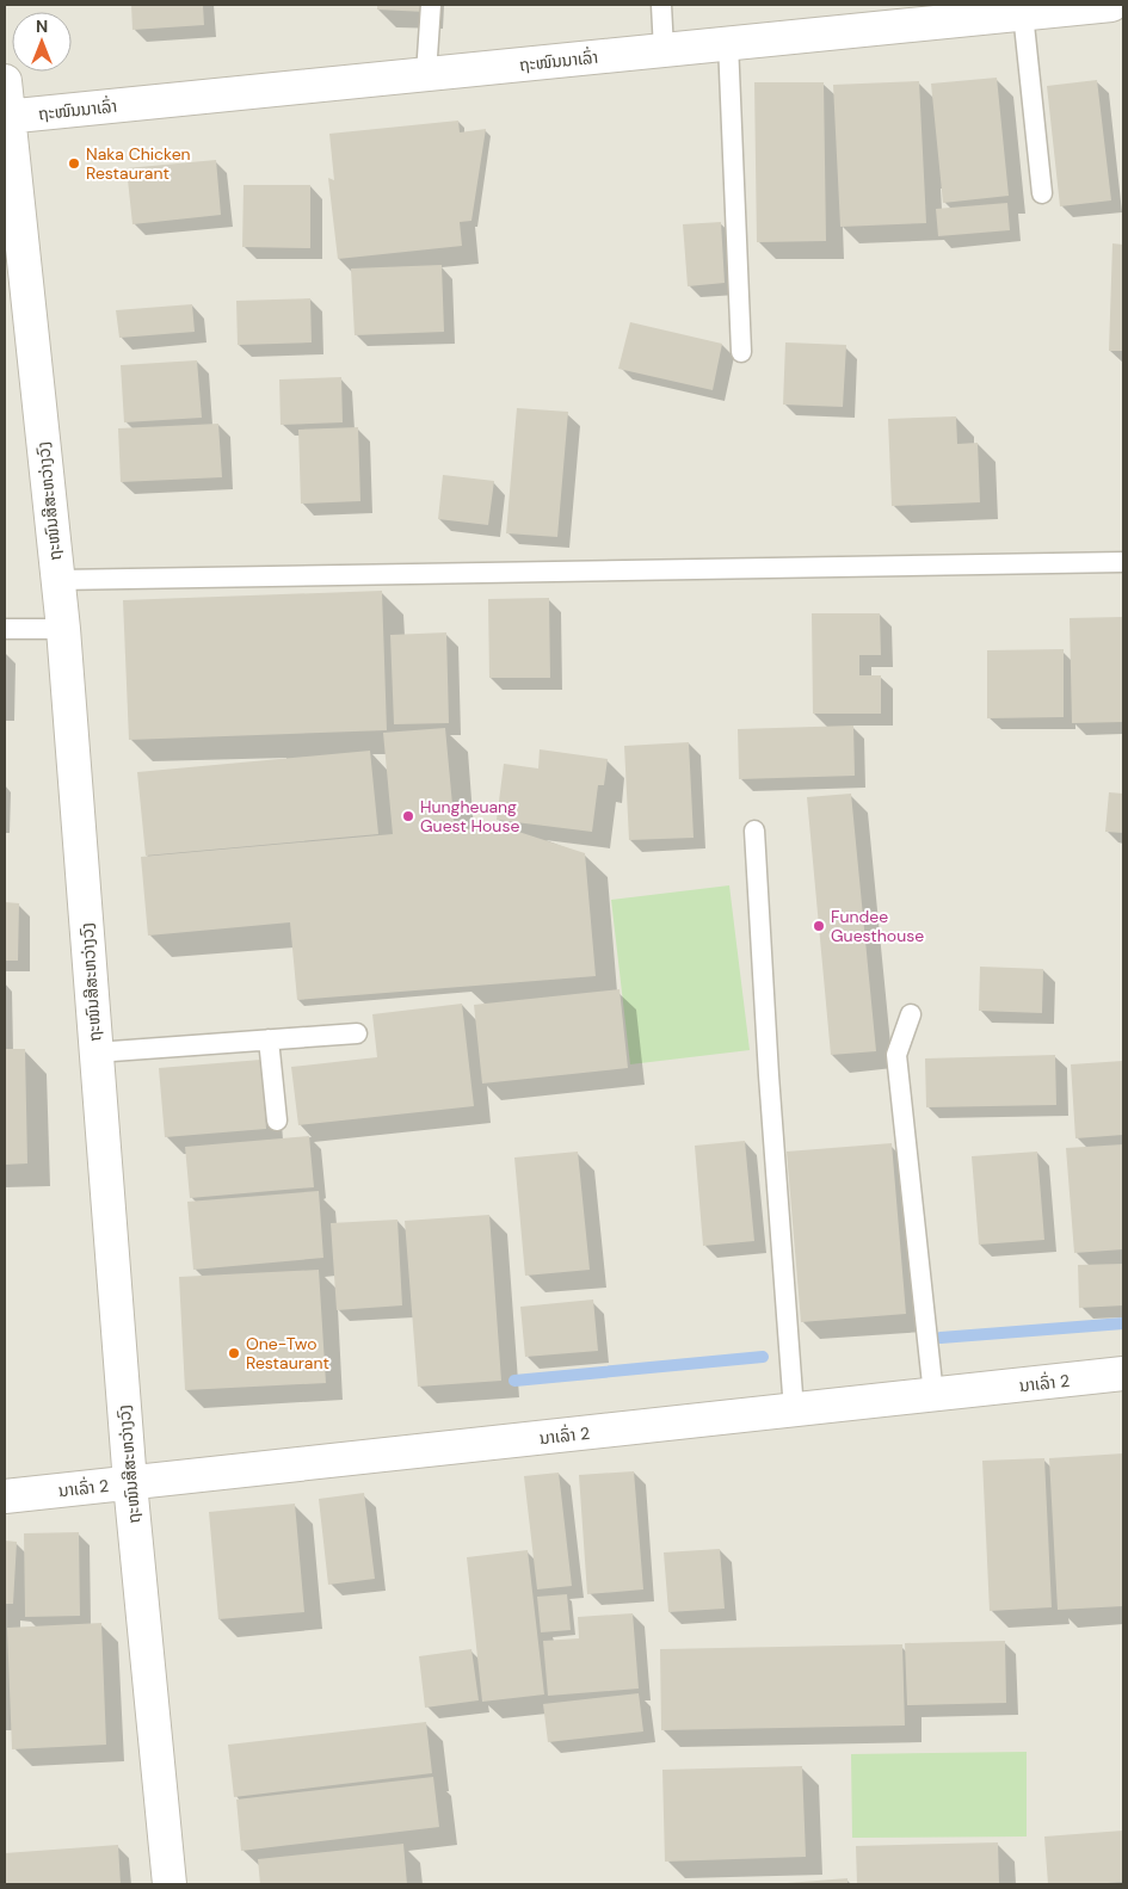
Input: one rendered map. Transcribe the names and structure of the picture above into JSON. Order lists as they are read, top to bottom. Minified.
{"streets":{"street":["ຖະໜົນນາເລົ່າ","ຖະໜົນສີສະຫວ່າງວົງ","ນາເລົ່າ 2"]},"crossings":[["ຖະໜົນນາເລົ່າ","ຖະໜົນສີສະຫວ່າງວົງ"],["ຖະໜົນສີສະຫວ່າງວົງ","ນາເລົ່າ 2"]],"places":["Naka Chicken Restaurant","Hungheuang Guest House","Fundee Guesthouse","One-Two Restaurant"],"north":"top"}
